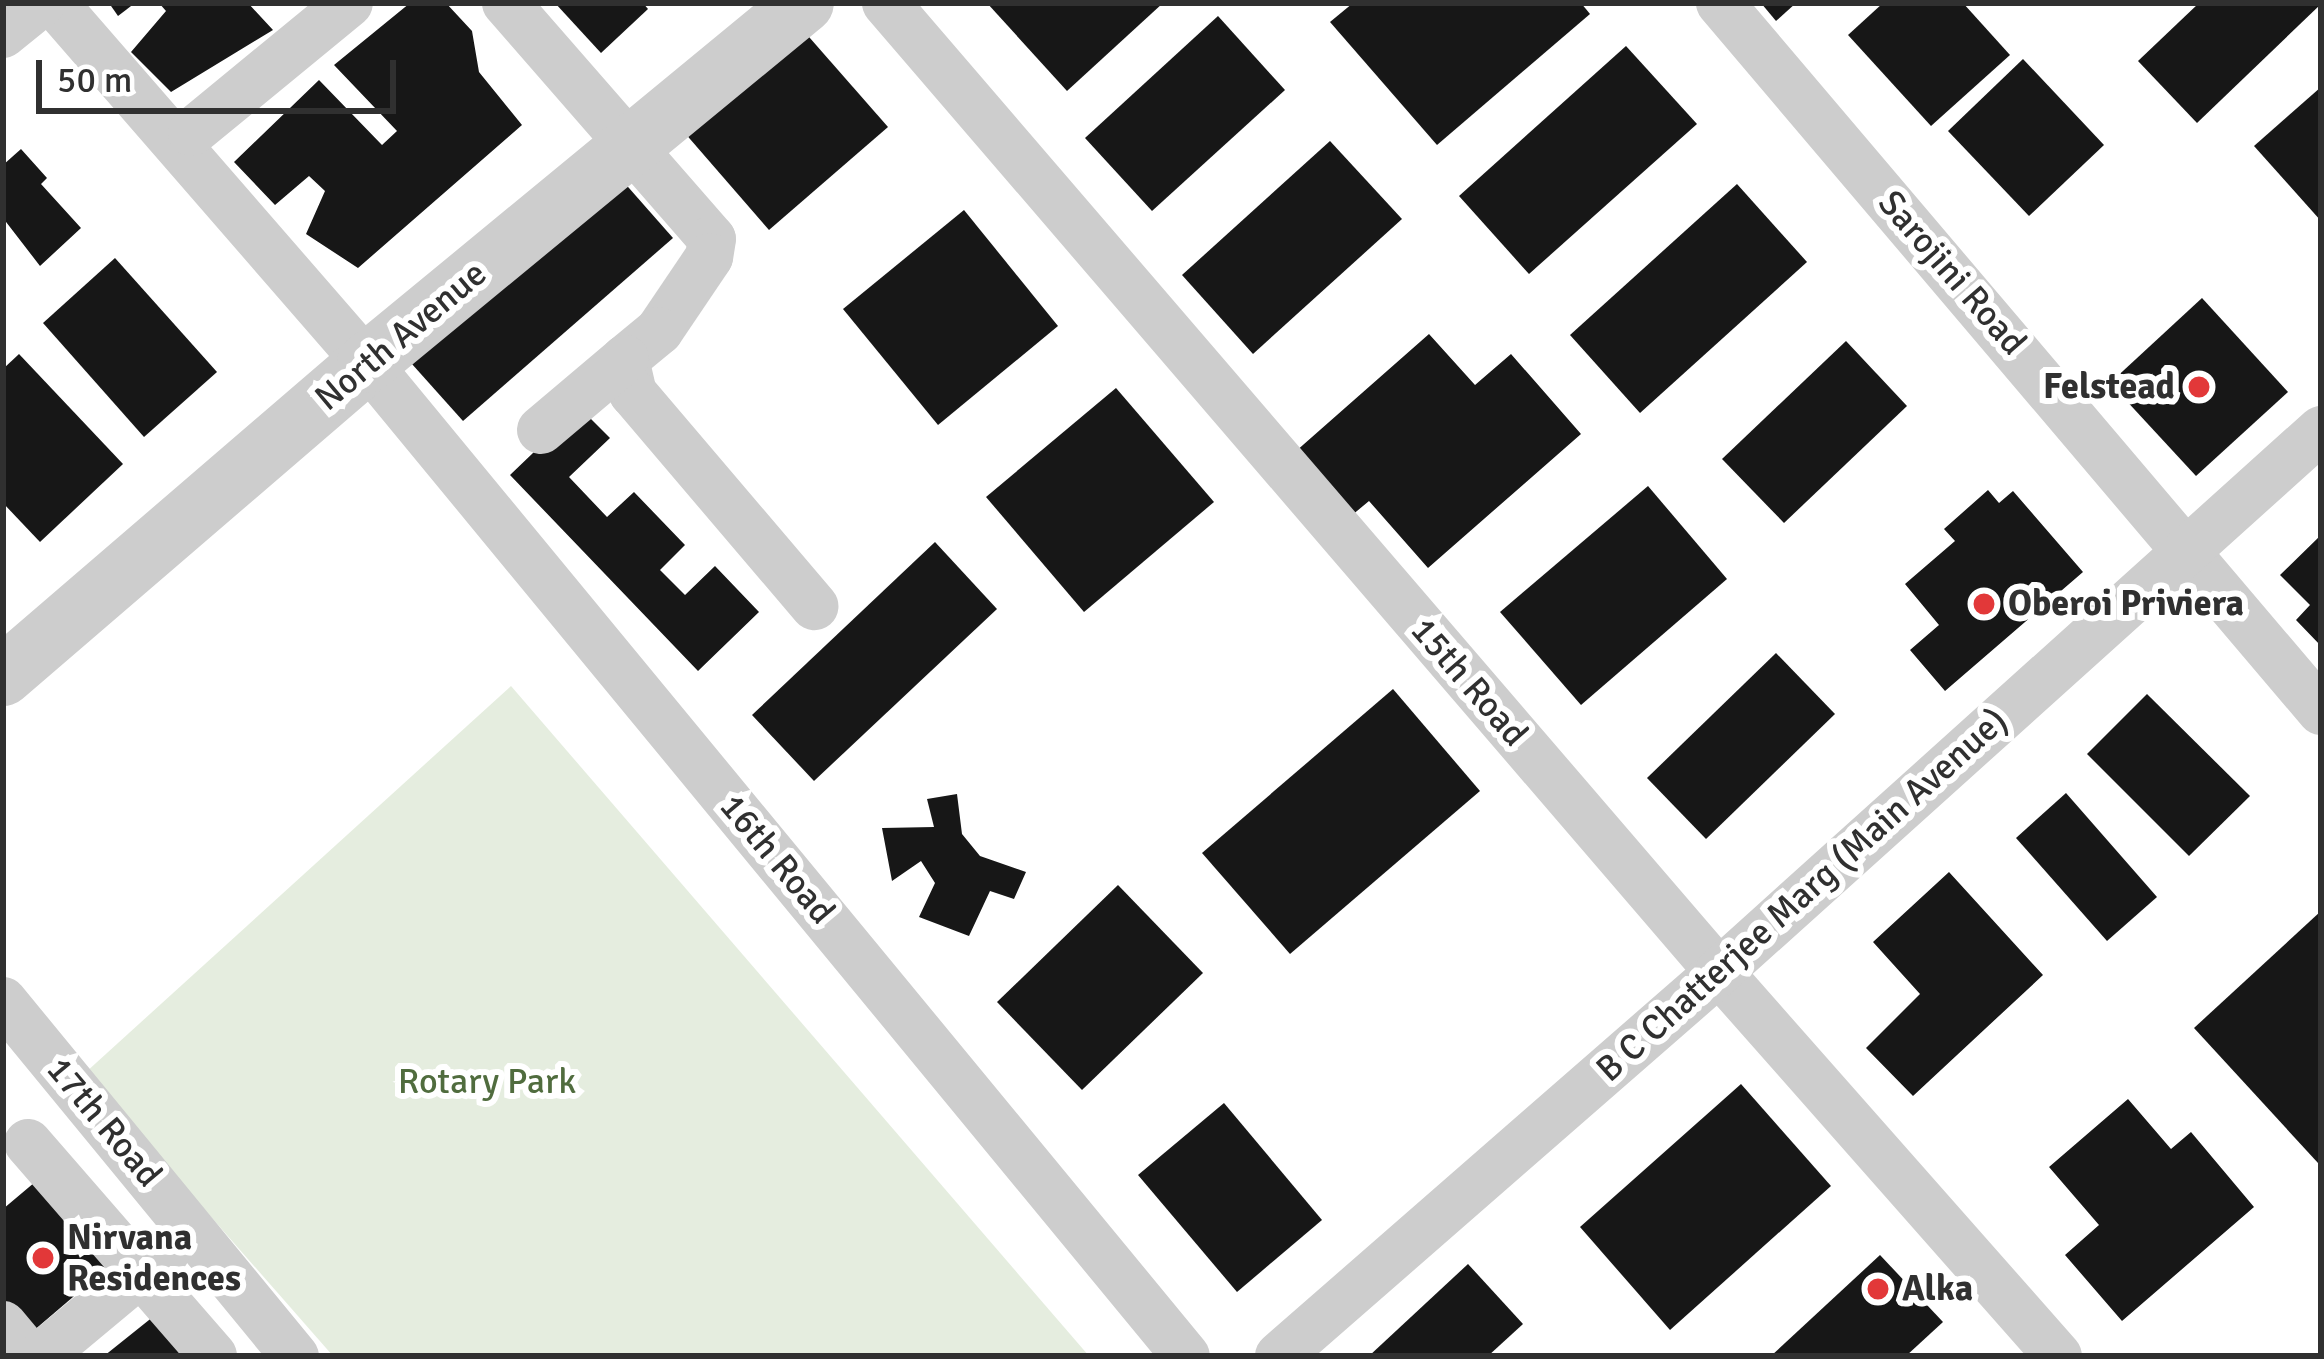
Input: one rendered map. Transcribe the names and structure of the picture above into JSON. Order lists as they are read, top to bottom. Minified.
{"streets":{"street":["Sarojini Road","North Avenue","15th Road","16th Road","B C Chatterjee Marg (Main Avenue)","17th Road"]},"crossings":[["Sarojini Road","B C Chatterjee Marg (Main Avenue)"],["North Avenue","16th Road"],["15th Road","B C Chatterjee Marg (Main Avenue)"]],"parks":["Rotary Park"],"places":["Felstead","Oberoi Priviera","Nirvana Residences","Alka"],"scale_bar":"50 m"}
